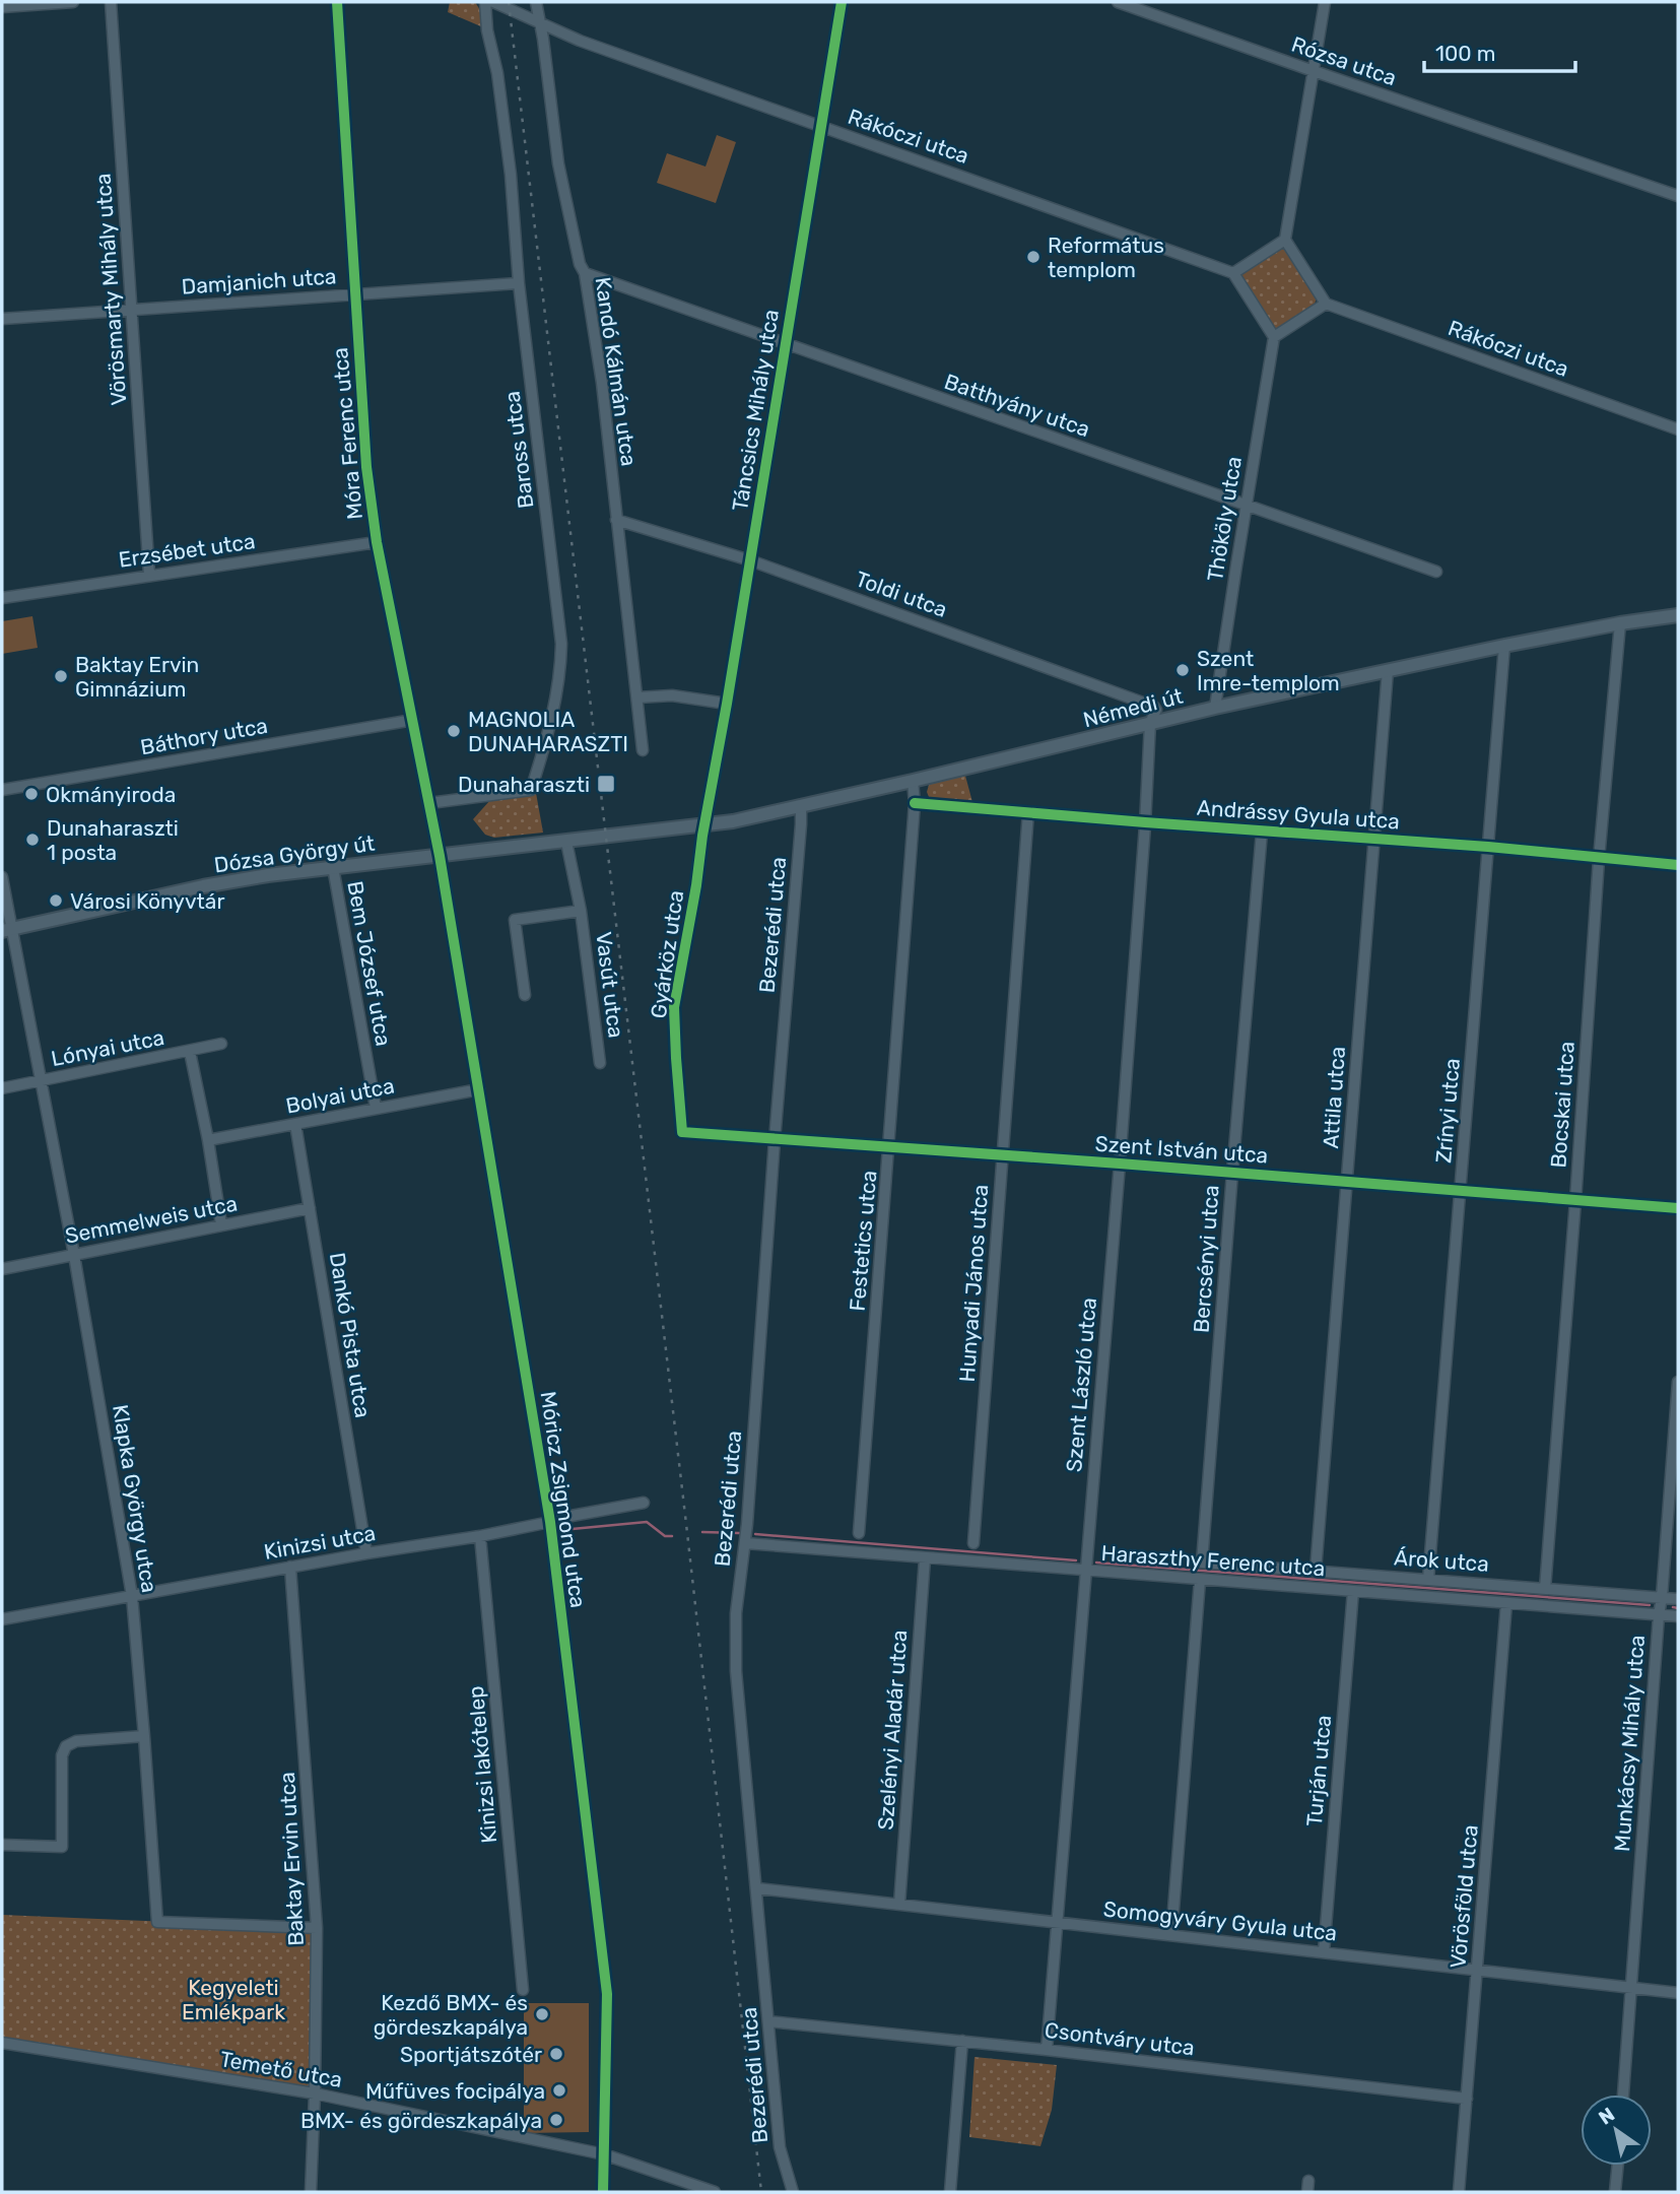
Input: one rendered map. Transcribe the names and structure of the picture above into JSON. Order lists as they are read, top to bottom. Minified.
{"streets":{"main road":["Némedi út","Dózsa György út"],"street":["Rózsa utca","Rákóczi utca","Damjanich utca","Vörösmarty Mihály utca","Kandó Kálmán utca","Batthyány utca","Táncsics Mihály utca","Móra Ferenc utca","Baross utca","Thököly utca","Erzsébet utca","Toldi utca","Báthory utca","Andrássy Gyula utca","Bezerédi utca","Gyárköz utca","Bem József utca","Vasút utca","Lónyai utca","Bolyai utca","Attila utca","Bocskai utca","Zrínyi utca","Szent István utca","Semmelweis utca","Festetics utca","Bercsényi utca","Hunyadi János utca","Dankó Pista utca","Szent László utca","Klapka György utca","Móricz Zsigmond utca","Kinizsi utca","Haraszthy Ferenc utca","Árok utca","Szelényi Aladár utca","Munkácsy Mihály utca","Kinizsi lakótelep","Turján utca","Baktay Ervin utca","Vörösföld utca","Somogyváry Gyula utca","Csontváry utca","Temető utca"]},"crossings":[["Rákóczi utca","Kandó Kálmán utca"],["Rákóczi utca","Táncsics Mihály utca"],["Damjanich utca","Vörösmarty Mihály utca"],["Damjanich utca","Móra Ferenc utca"],["Damjanich utca","Baross utca"],["Vörösmarty Mihály utca","Erzsébet utca"],["Kandó Kálmán utca","Batthyány utca"],["Kandó Kálmán utca","Toldi utca"],["Batthyány utca","Táncsics Mihály utca"],["Batthyány utca","Thököly utca"],["Táncsics Mihály utca","Toldi utca"],["Táncsics Mihály utca","Némedi út"],["Táncsics Mihály utca","Gyárköz utca"],["Móra Ferenc utca","Baross utca"],["Móra Ferenc utca","Erzsébet utca"],["Móra Ferenc utca","Báthory utca"],["Móra Ferenc utca","Dózsa György út"],["Móra Ferenc utca","Móricz Zsigmond utca"],["Thököly utca","Némedi út"],["Toldi utca","Némedi út"],["Toldi utca","Szent László utca"],["Némedi út","Dózsa György út"],["Némedi út","Bezerédi utca"],["Némedi út","Gyárköz utca"],["Némedi út","Attila utca"],["Némedi út","Bocskai utca"],["Némedi út","Zrínyi utca"],["Némedi út","Festetics utca"],["Némedi út","Szent László utca"],["Andrássy Gyula utca","Attila utca"],["Andrássy Gyula utca","Bocskai utca"],["Andrássy Gyula utca","Zrínyi utca"],["Andrássy Gyula utca","Festetics utca"],["Andrássy Gyula utca","Bercsényi utca"],["Andrássy Gyula utca","Hunyadi János utca"],["Andrássy Gyula utca","Szent László utca"],["Dózsa György út","Bem József utca"],["Dózsa György út","Vasút utca"],["Dózsa György út","Klapka György utca"],["Dózsa György út","Móricz Zsigmond utca"],["Bezerédi utca","Szent István utca"],["Bezerédi utca","Haraszthy Ferenc utca"],["Bezerédi utca","Somogyváry Gyula utca"],["Bezerédi utca","Csontváry utca"],["Gyárköz utca","Szent István utca"],["Bem József utca","Bolyai utca"],["Lónyai utca","Klapka György utca"],["Bolyai utca","Dankó Pista utca"],["Bolyai utca","Móricz Zsigmond utca"],["Attila utca","Szent István utca"],["Attila utca","Árok utca"],["Bocskai utca","Szent István utca"],["Bocskai utca","Árok utca"],["Zrínyi utca","Szent István utca"],["Zrínyi utca","Árok utca"],["Szent István utca","Festetics utca"],["Szent István utca","Bercsényi utca"],["Szent István utca","Hunyadi János utca"],["Szent István utca","Szent László utca"],["Semmelweis utca","Dankó Pista utca"],["Semmelweis utca","Klapka György utca"],["Bercsényi utca","Árok utca"],["Dankó Pista utca","Kinizsi utca"],["Szent László utca","Haraszthy Ferenc utca"],["Szent László utca","Somogyváry Gyula utca"],["Szent László utca","Csontváry utca"],["Klapka György utca","Kinizsi utca"],["Klapka György utca","Baktay Ervin utca"],["Móricz Zsigmond utca","Kinizsi utca"],["Móricz Zsigmond utca","Temető utca"],["Kinizsi utca","Kinizsi lakótelep"],["Kinizsi utca","Baktay Ervin utca"],["Haraszthy Ferenc utca","Szelényi Aladár utca"],["Haraszthy Ferenc utca","Munkácsy Mihály utca"],["Haraszthy Ferenc utca","Turján utca"],["Haraszthy Ferenc utca","Vörösföld utca"],["Árok utca","Munkácsy Mihály utca"],["Szelényi Aladár utca","Somogyváry Gyula utca"],["Munkácsy Mihály utca","Somogyváry Gyula utca"],["Turján utca","Somogyváry Gyula utca"],["Baktay Ervin utca","Temető utca"],["Vörösföld utca","Somogyváry Gyula utca"],["Vörösföld utca","Csontváry utca"]],"parks":["Kegyeleti Emlékpark"],"places":{"other":["Református templom","Szent Imre-templom","Baktay Ervin Gimnázium","MAGNOLIA DUNAHARASZTI","Okmányiroda","Dunaharaszti 1 posta","Városi Könyvtár","Kezdő BMX- és gördeszkapálya","Sportjátszótér","Műfüves focipálya","BMX- és gördeszkapálya"],"transit":["Dunaharaszti"]},"scale_bar":"100 m","north":"top left"}
